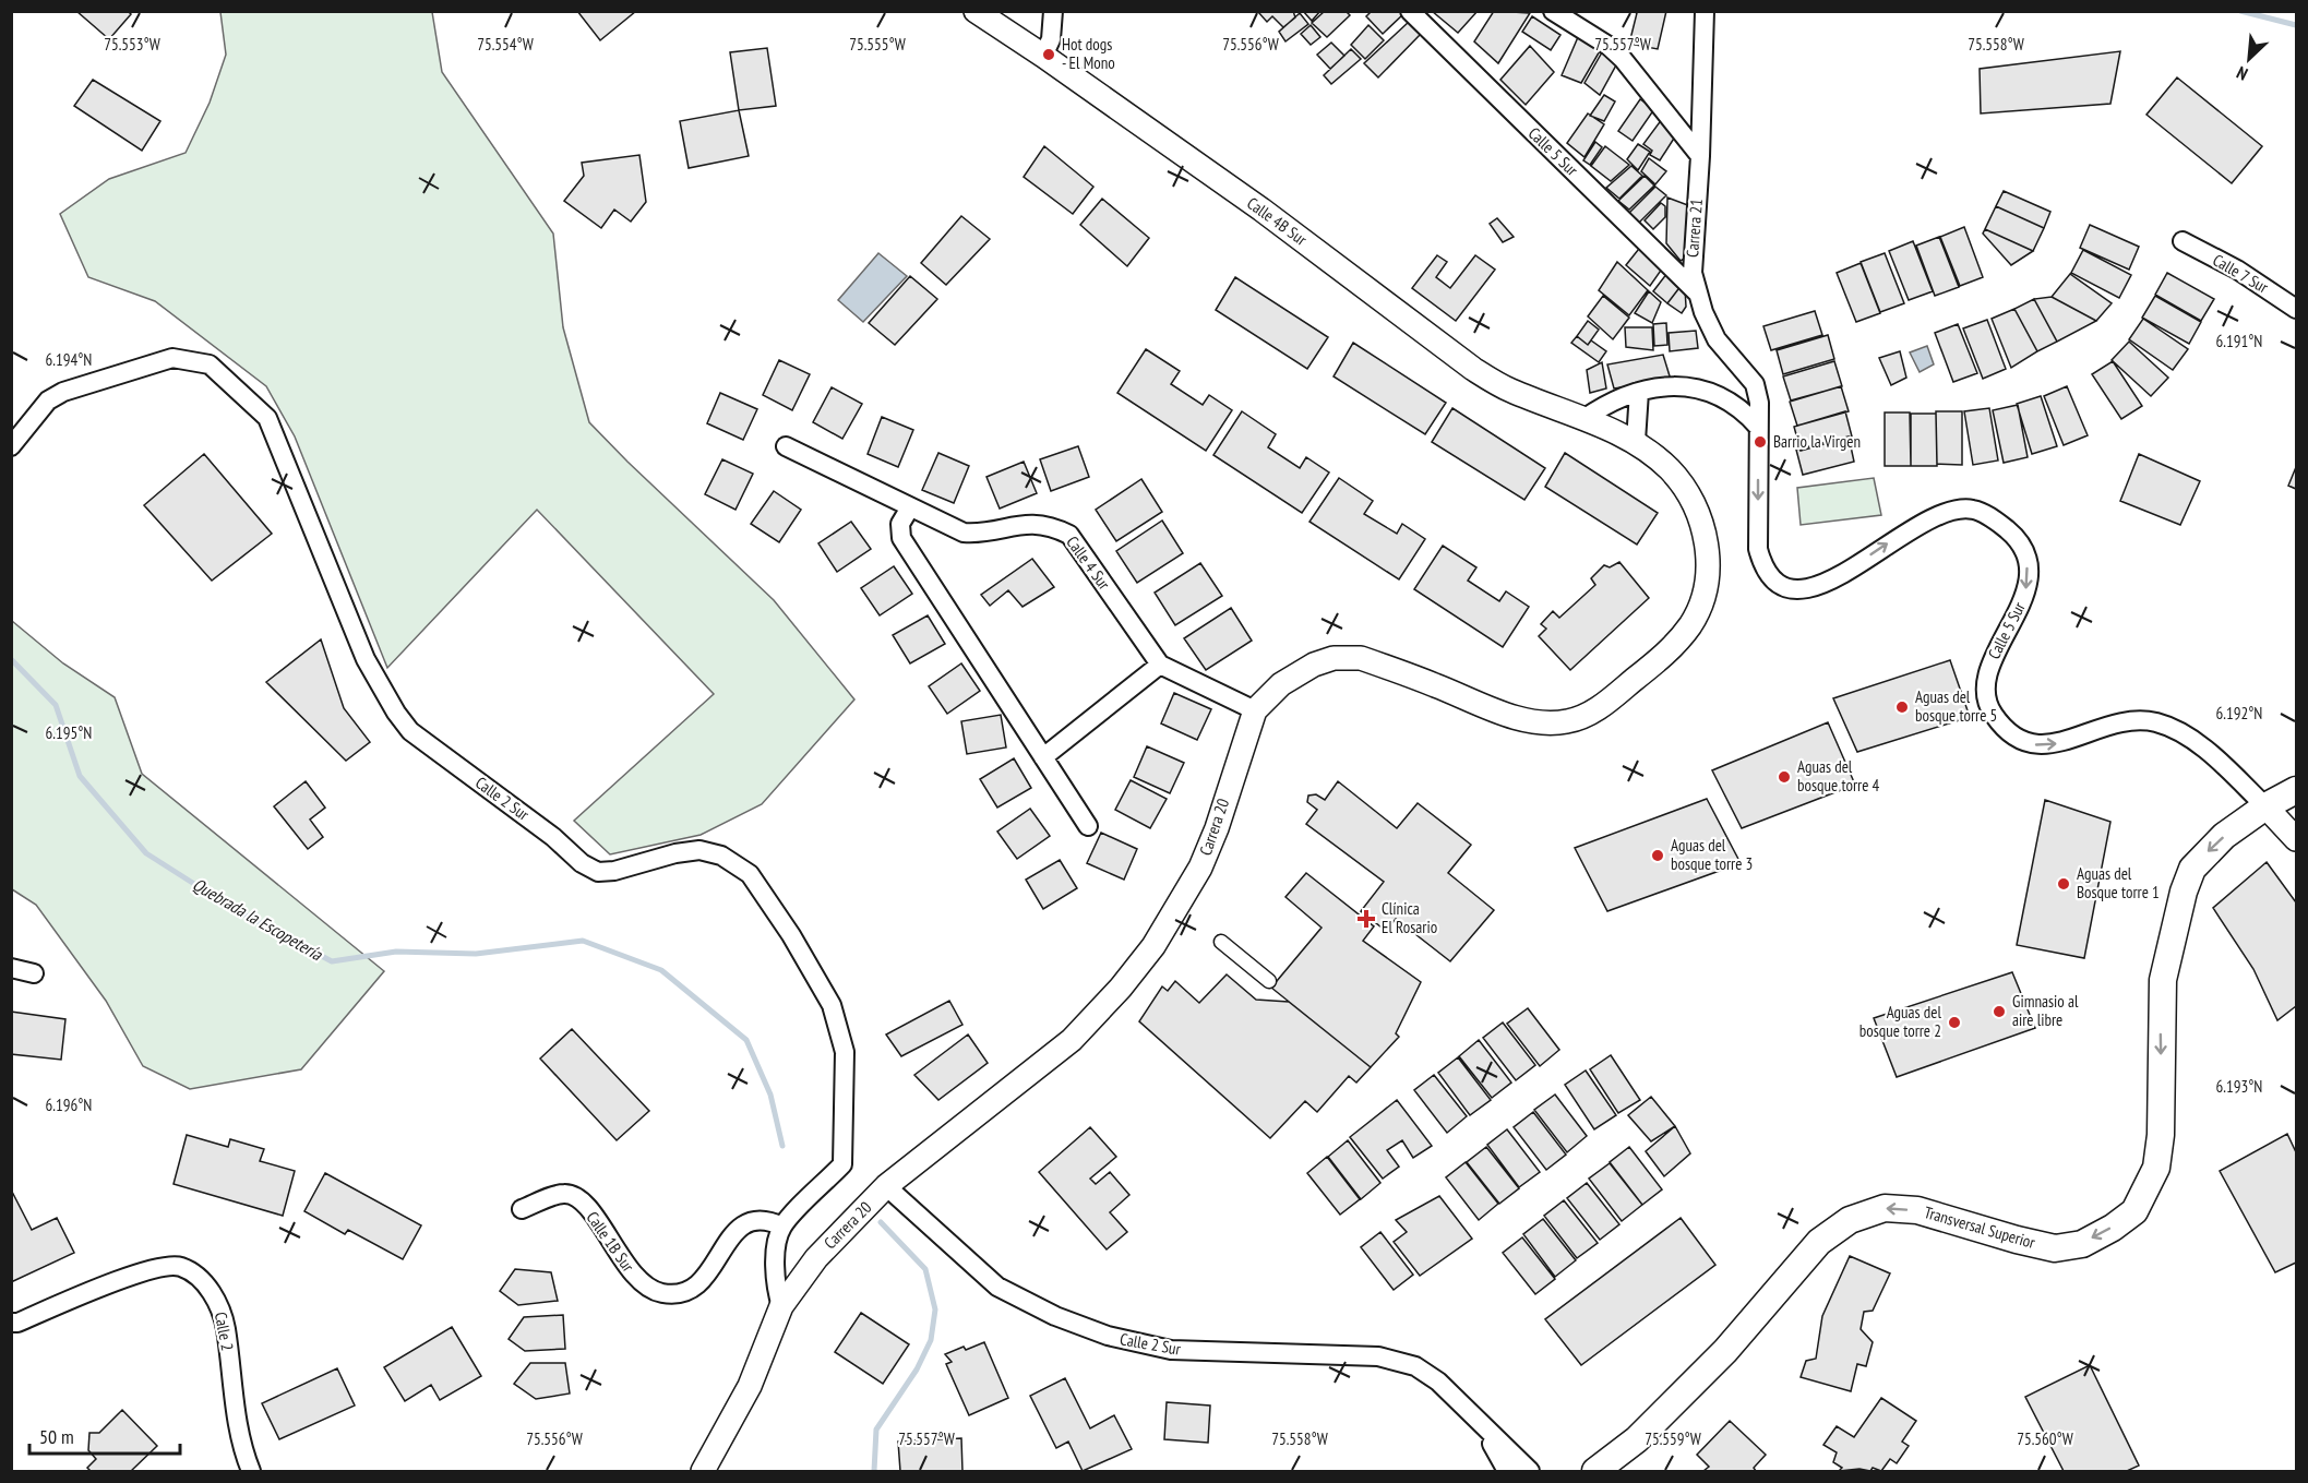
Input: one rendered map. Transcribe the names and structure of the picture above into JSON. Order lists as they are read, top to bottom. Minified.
{"streets":{"main road":["Transversal Superior"],"street":["Calle 5 Sur","Calle 4B Sur","Carrera 21","Calle 7 Sur","Calle 4 Sur","Calle 2 Sur","Carrera 20","Calle 1B Sur","Calle 2"]},"crossings":[["Calle 5 Sur","Carrera 21"],["Calle 5 Sur","Transversal Superior"],["Calle 4B Sur","Carrera 20"],["Calle 4 Sur","Carrera 20"],["Calle 2 Sur","Carrera 20"],["Calle 2 Sur","Calle 1B Sur"]],"one_way":["Transversal Superior"],"water":["Quebrada la Escopetería"],"places":{"other":["Hot dogs - El Mono","Barrio la Virgen","Aguas del bosque torre 5","Aguas del bosque torre 4","Aguas del bosque torre 3","Aguas del Bosque torre 1","Gimnasio al aire libre","Aguas del bosque torre 2"],"health":["Clínica El Rosario"]},"scale_bar":"50 m","north":"bottom left","coordinates":["75.553°W","75.554°W","75.555°W","75.556°W","75.557°W","75.558°W","6.191°N","6.194°N","6.192°N","6.195°N","6.193°N","6.196°N","75.559°W","75.560°W"]}
